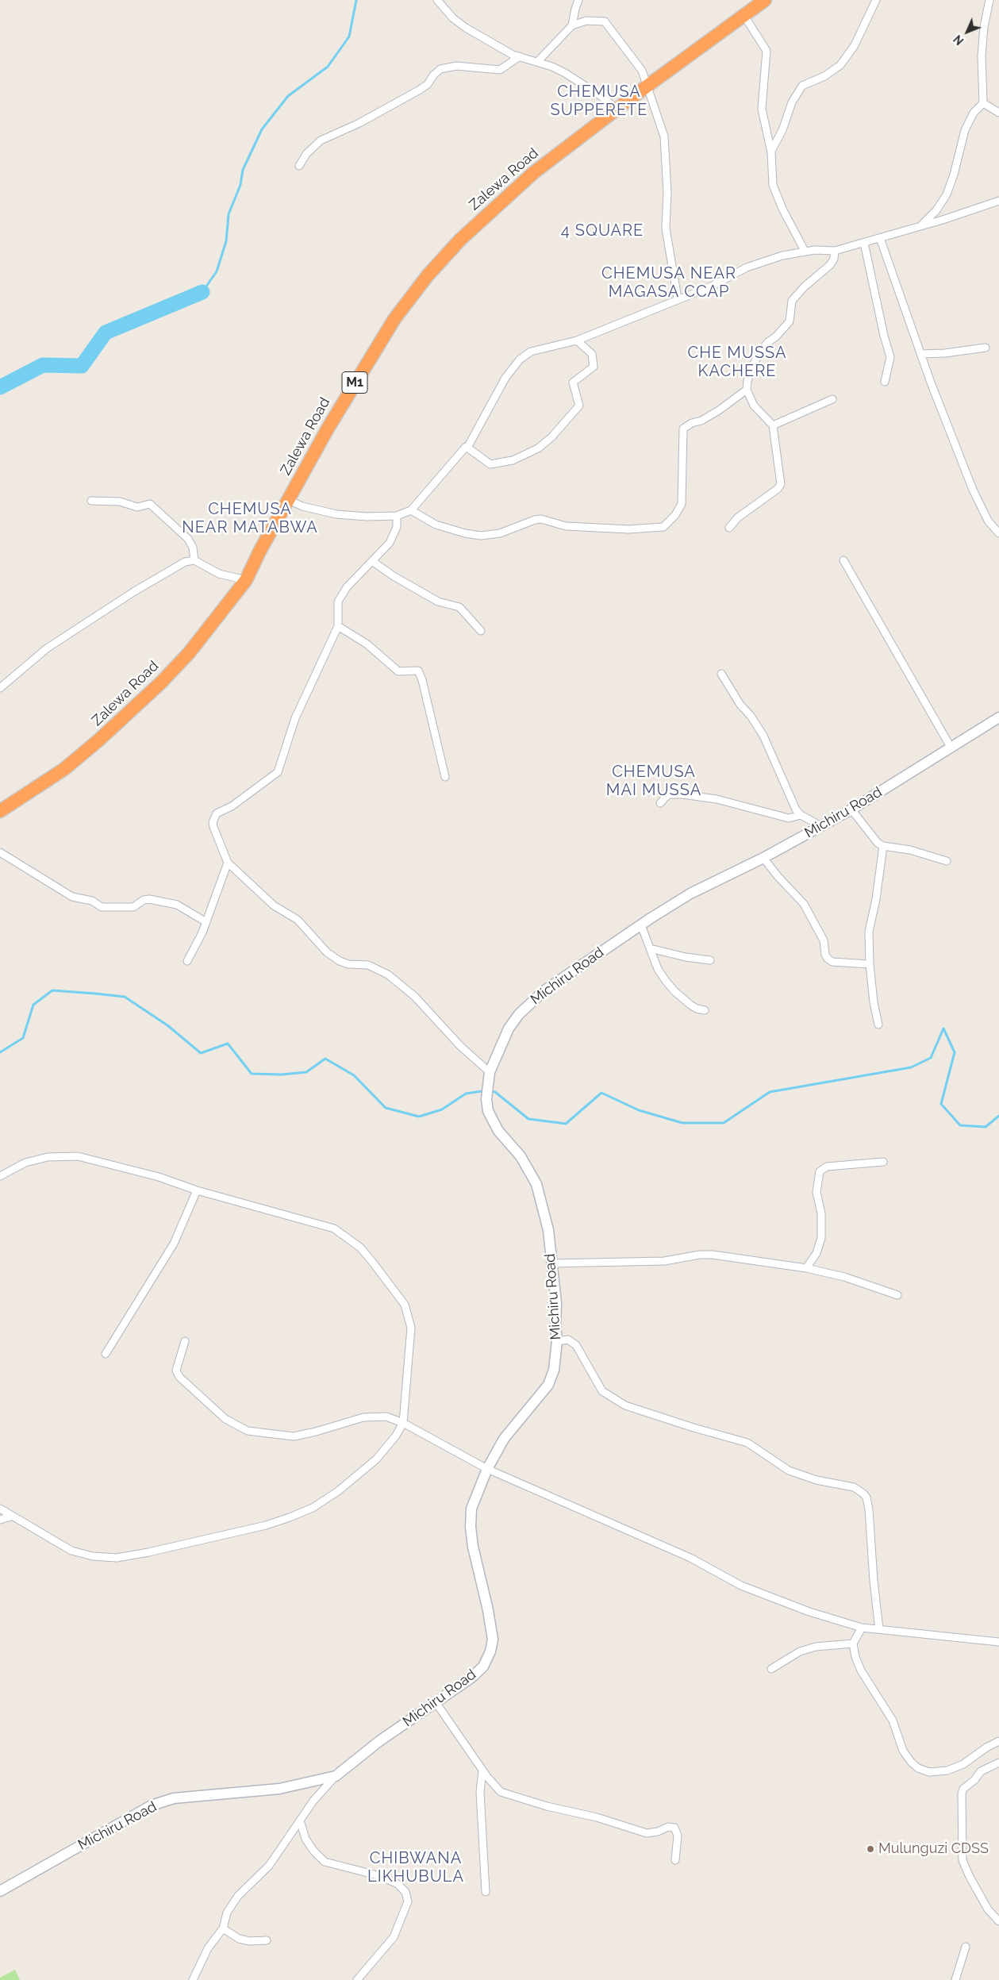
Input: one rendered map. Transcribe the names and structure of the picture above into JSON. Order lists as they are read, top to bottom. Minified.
{"streets":{"highway":["Zalewa Road","M1"],"street":["Michiru Road"]},"districts":["CHEMUSA SUPPERETE","4 SQUARE","CHEMUSA NEAR MAGASA CCAP","CHE MUSSA KACHERE","CHEMUSA NEAR MATABWA","CHEMUSA MAI MUSSA","CHIBWANA LIKHUBULA"],"places":["Mulunguzi CDSS"],"north":"bottom left"}
